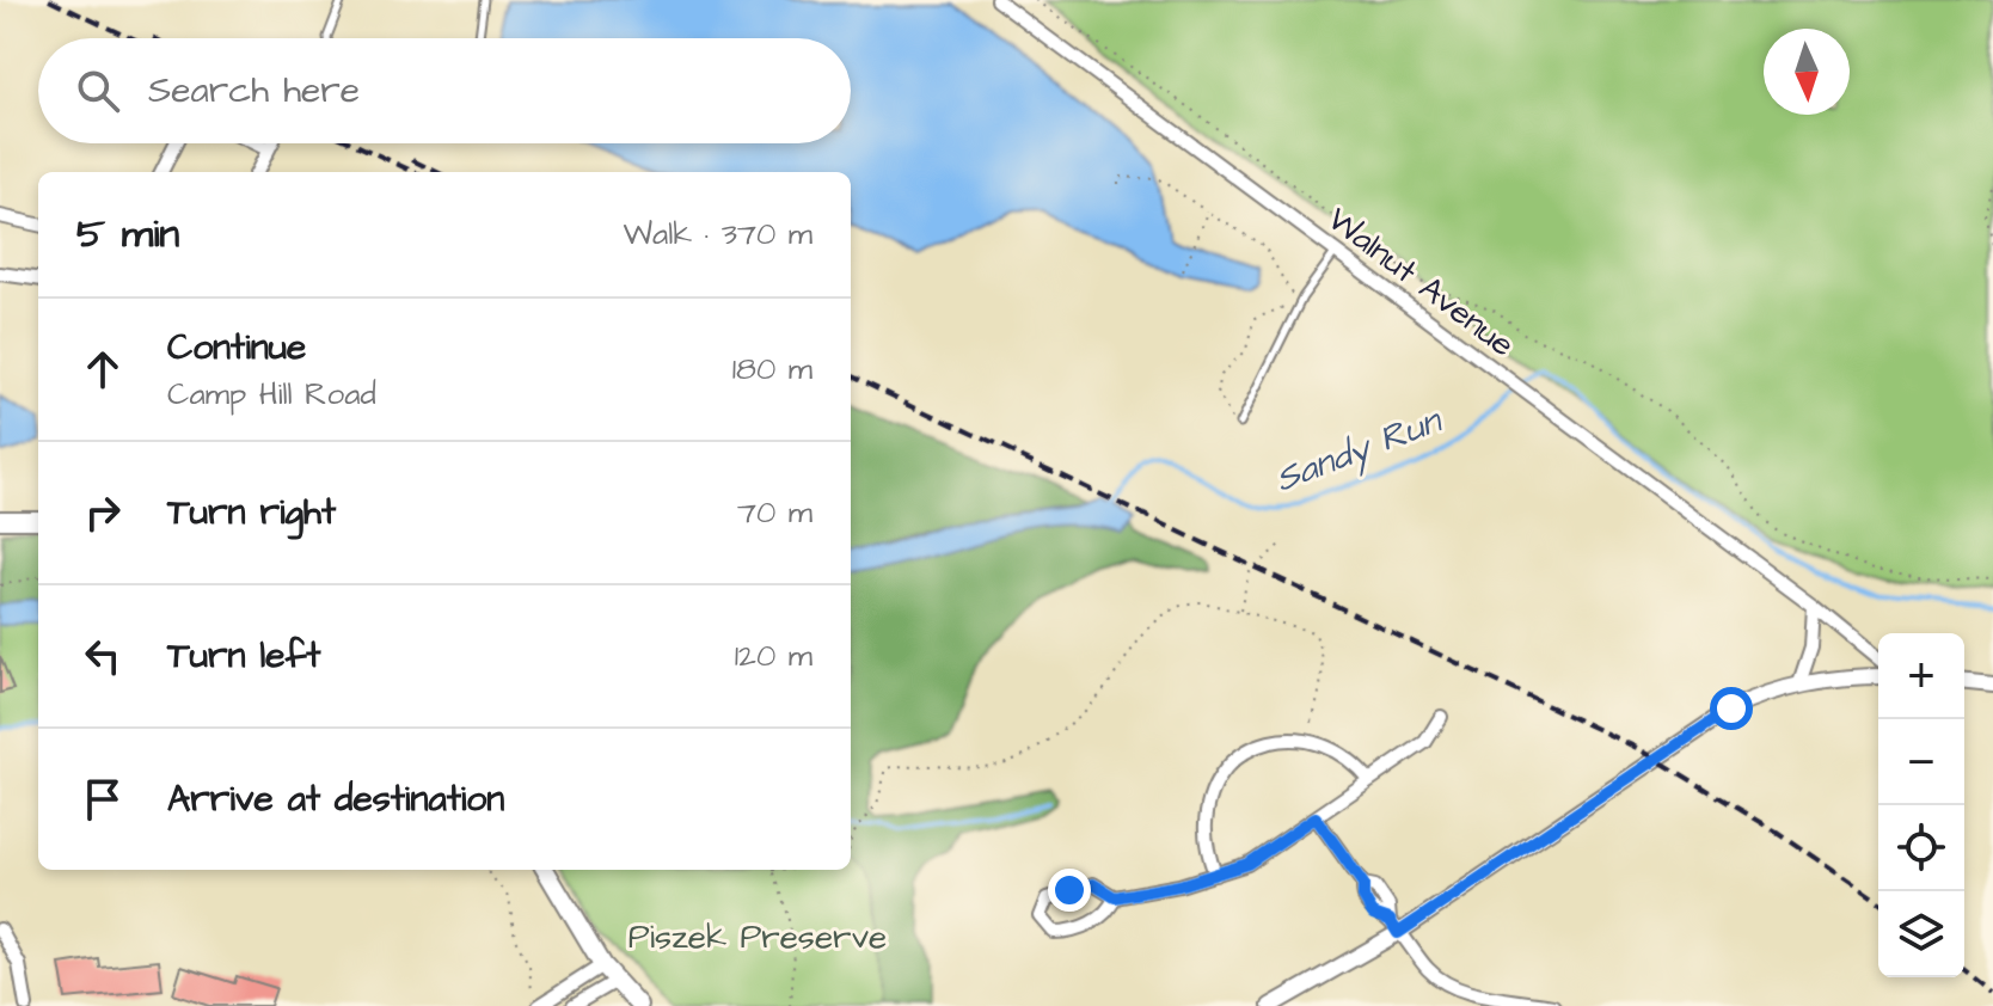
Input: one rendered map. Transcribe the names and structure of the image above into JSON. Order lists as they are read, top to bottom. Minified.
{"streets":{"street":["Walnut Avenue"]},"water":["Sandy Run"],"parks":["Piszek Preserve"],"north":"bottom","page":{"search":"Search here","heading":["5 min","Walk · 370 m"],"list":[["Continue","Camp Hill Road","180 m"],["Turn right","70 m"],["Turn left","120 m"],"Arrive at destination"],"map_buttons":["+","−"]}}
